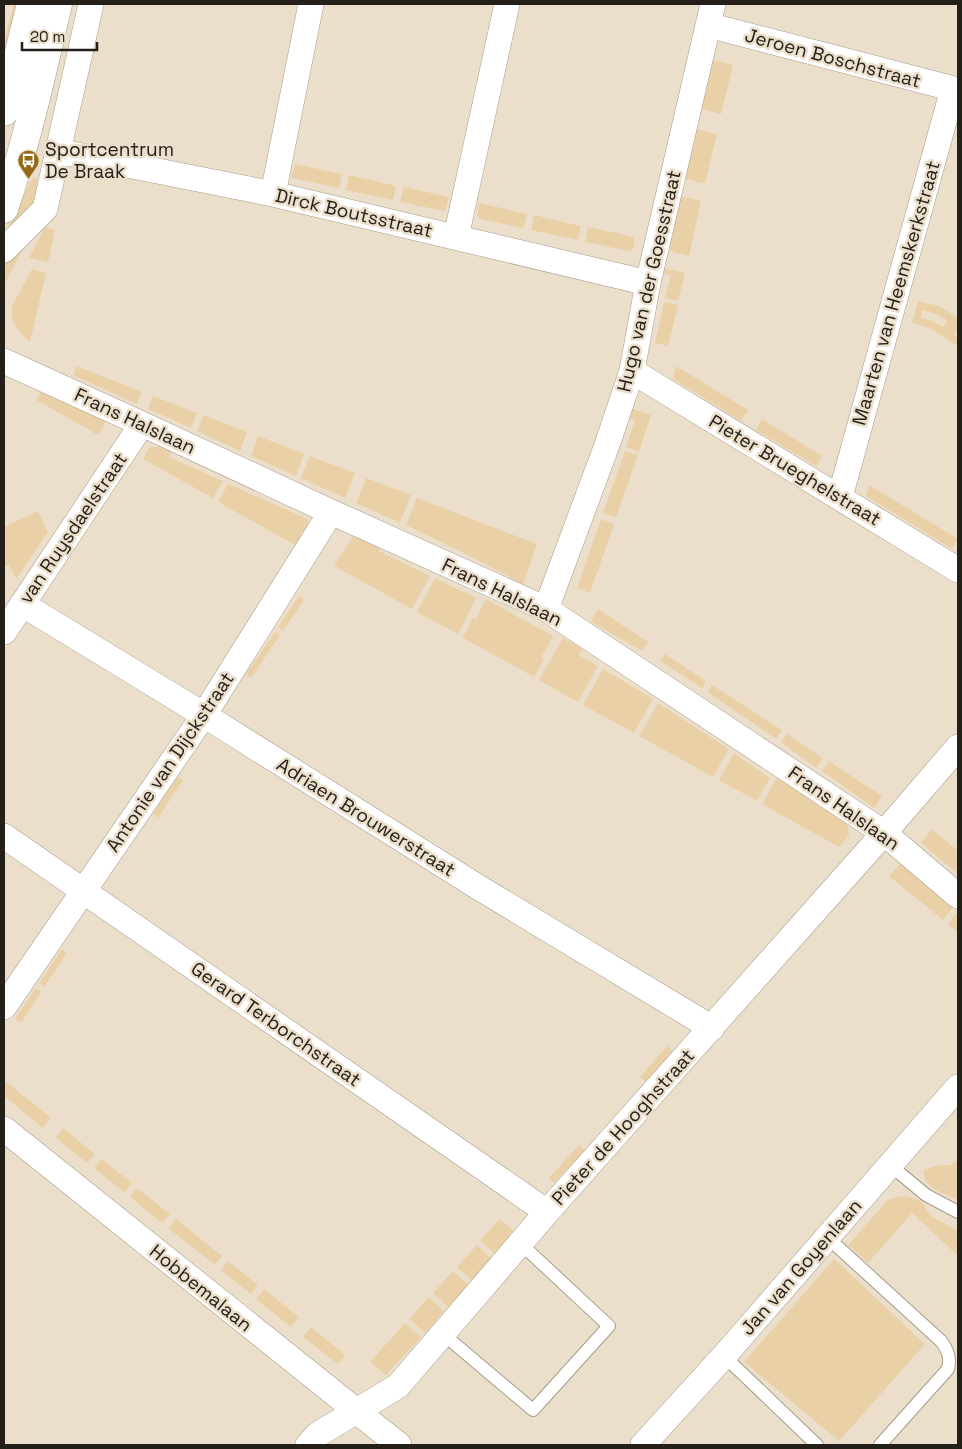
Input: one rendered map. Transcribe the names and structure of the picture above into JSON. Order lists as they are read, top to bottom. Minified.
{"streets":{"street":["Jeroen Boschstraat","Dirck Boutsstraat","Hugo van der Goesstraat","Maarten van Heemskerkstraat","Frans Halslaan","Pieter Brueghelstraat","van Ruysdaelstraat","Antonie van Dijckstraat","Adriaen Brouwerstraat","Gerard Terborchstraat","Pieter de Hooghstraat","Jan van Goyenlaan","Hobbemalaan"]},"crossings":[["Jeroen Boschstraat","Hugo van der Goesstraat"],["Jeroen Boschstraat","Maarten van Heemskerkstraat"],["Dirck Boutsstraat","Hugo van der Goesstraat"],["Hugo van der Goesstraat","Frans Halslaan"],["Hugo van der Goesstraat","Pieter Brueghelstraat"],["Maarten van Heemskerkstraat","Pieter Brueghelstraat"],["Frans Halslaan","van Ruysdaelstraat"],["Frans Halslaan","Antonie van Dijckstraat"],["Frans Halslaan","Pieter de Hooghstraat"],["van Ruysdaelstraat","Adriaen Brouwerstraat"],["Antonie van Dijckstraat","Adriaen Brouwerstraat"],["Antonie van Dijckstraat","Gerard Terborchstraat"],["Adriaen Brouwerstraat","Pieter de Hooghstraat"],["Gerard Terborchstraat","Pieter de Hooghstraat"],["Pieter de Hooghstraat","Hobbemalaan"]],"places":{"bus stop":["Sportcentrum De Braak"]},"scale_bar":"20 m"}
